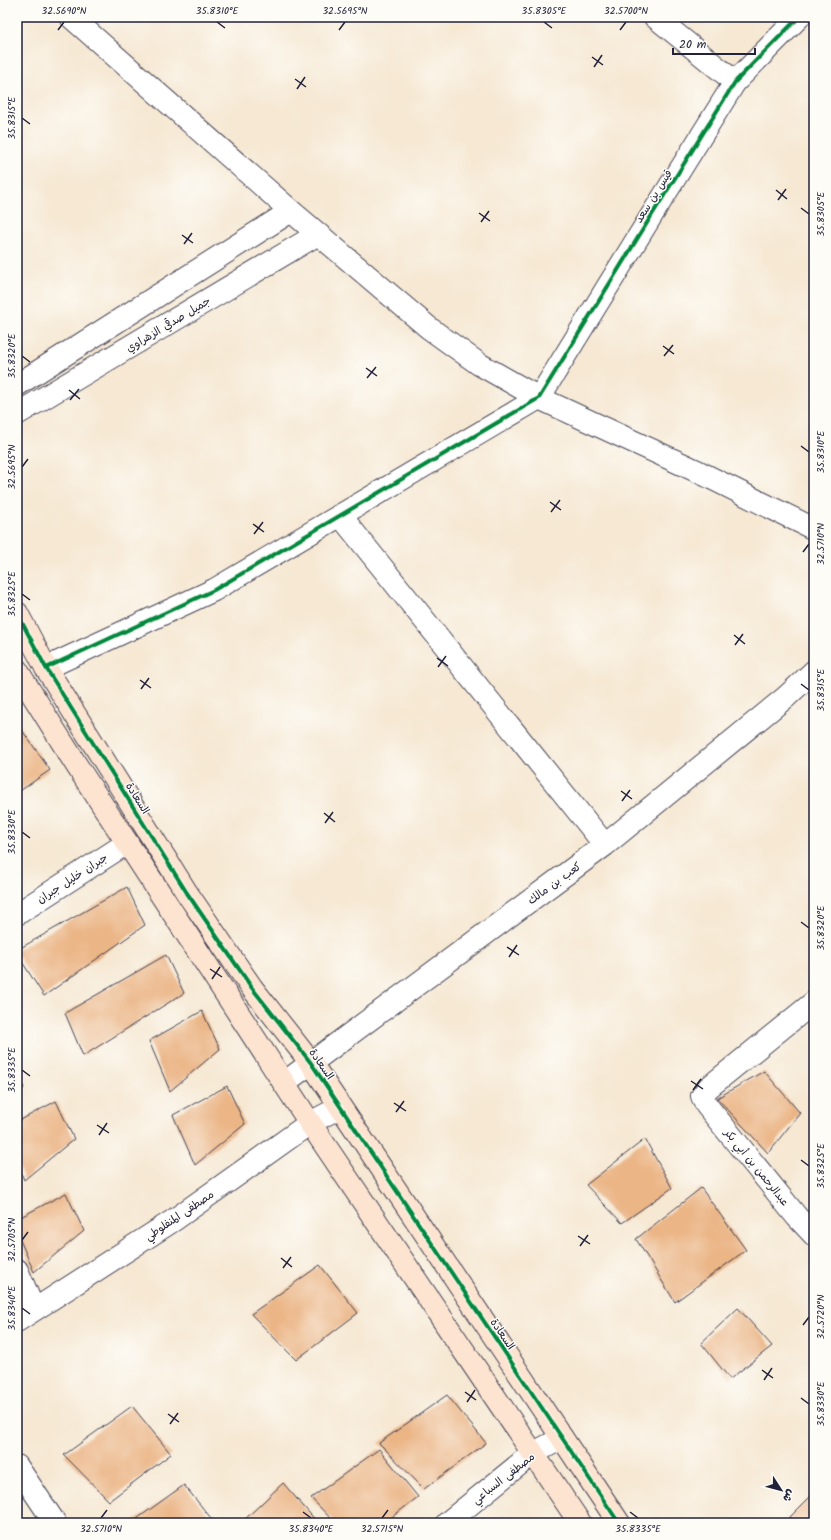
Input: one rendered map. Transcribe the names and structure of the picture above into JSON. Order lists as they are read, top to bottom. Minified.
{"streets":{"street":["قيس بن سعد","جميل صدقي الزهراوي","السعادة","جبران خليل جبران","كعب بن مالك","عبدالرحمن بن أبي بكر","مصطفى المنفلوطي","مصطفى السباعي"]},"crossings":[["السعادة","كعب بن مالك"],["السعادة","مصطفى المنفلوطي"],["السعادة","مصطفى السباعي"]],"scale_bar":"20 m","north":"bottom right","coordinates":["32.5690°N","35.8310°E","32.5695°N","35.8305°E","32.5700°N","35.8315°E","35.8320°E","32.5710°N","35.8325°E","35.8330°E","35.8335°E","32.5705°N","35.8340°E","32.5720°N","32.5715°N"]}
